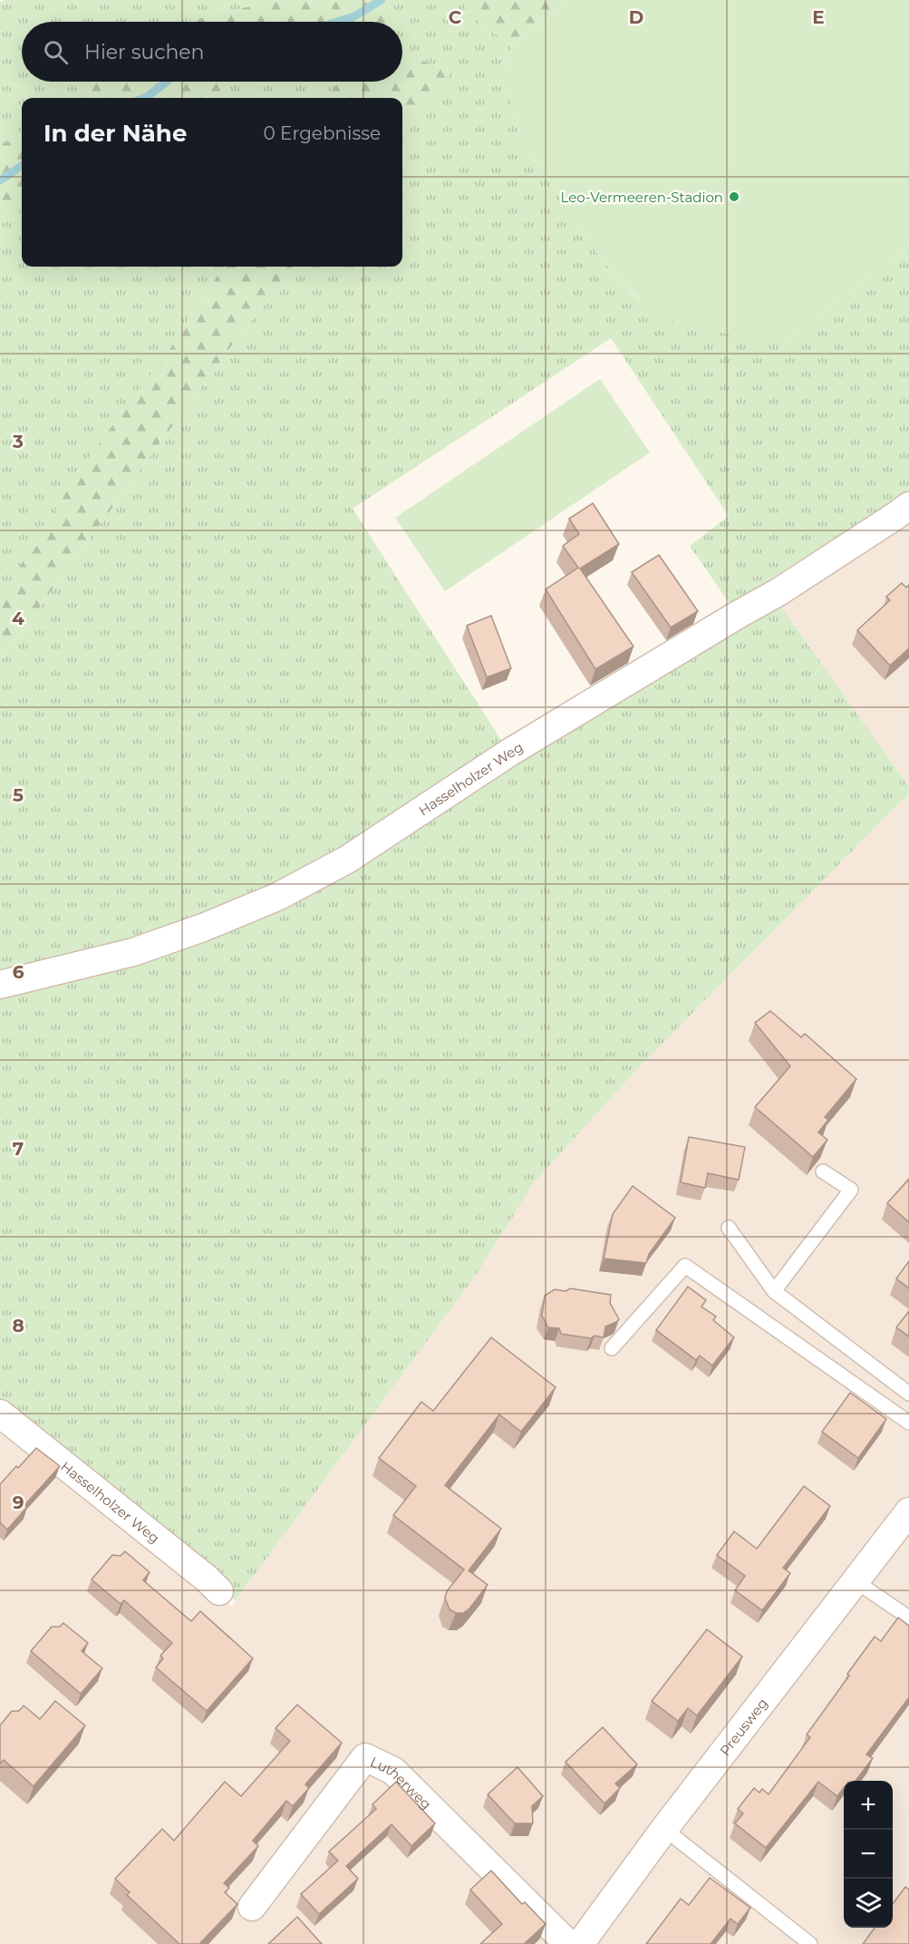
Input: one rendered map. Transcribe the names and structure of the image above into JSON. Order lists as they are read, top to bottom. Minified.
{"streets":{"street":["Hasselholzer Weg","Preusweg","Lutherweg"]},"places":["Leo-Vermeeren-Stadion"],"page":{"search":"Hier suchen","heading":["In der Nähe","0 Ergebnisse"],"map_buttons":["+","−"]},"grid":{"columns":["C","D","E"],"rows":["3","4","5","6","7","8","9"]}}
